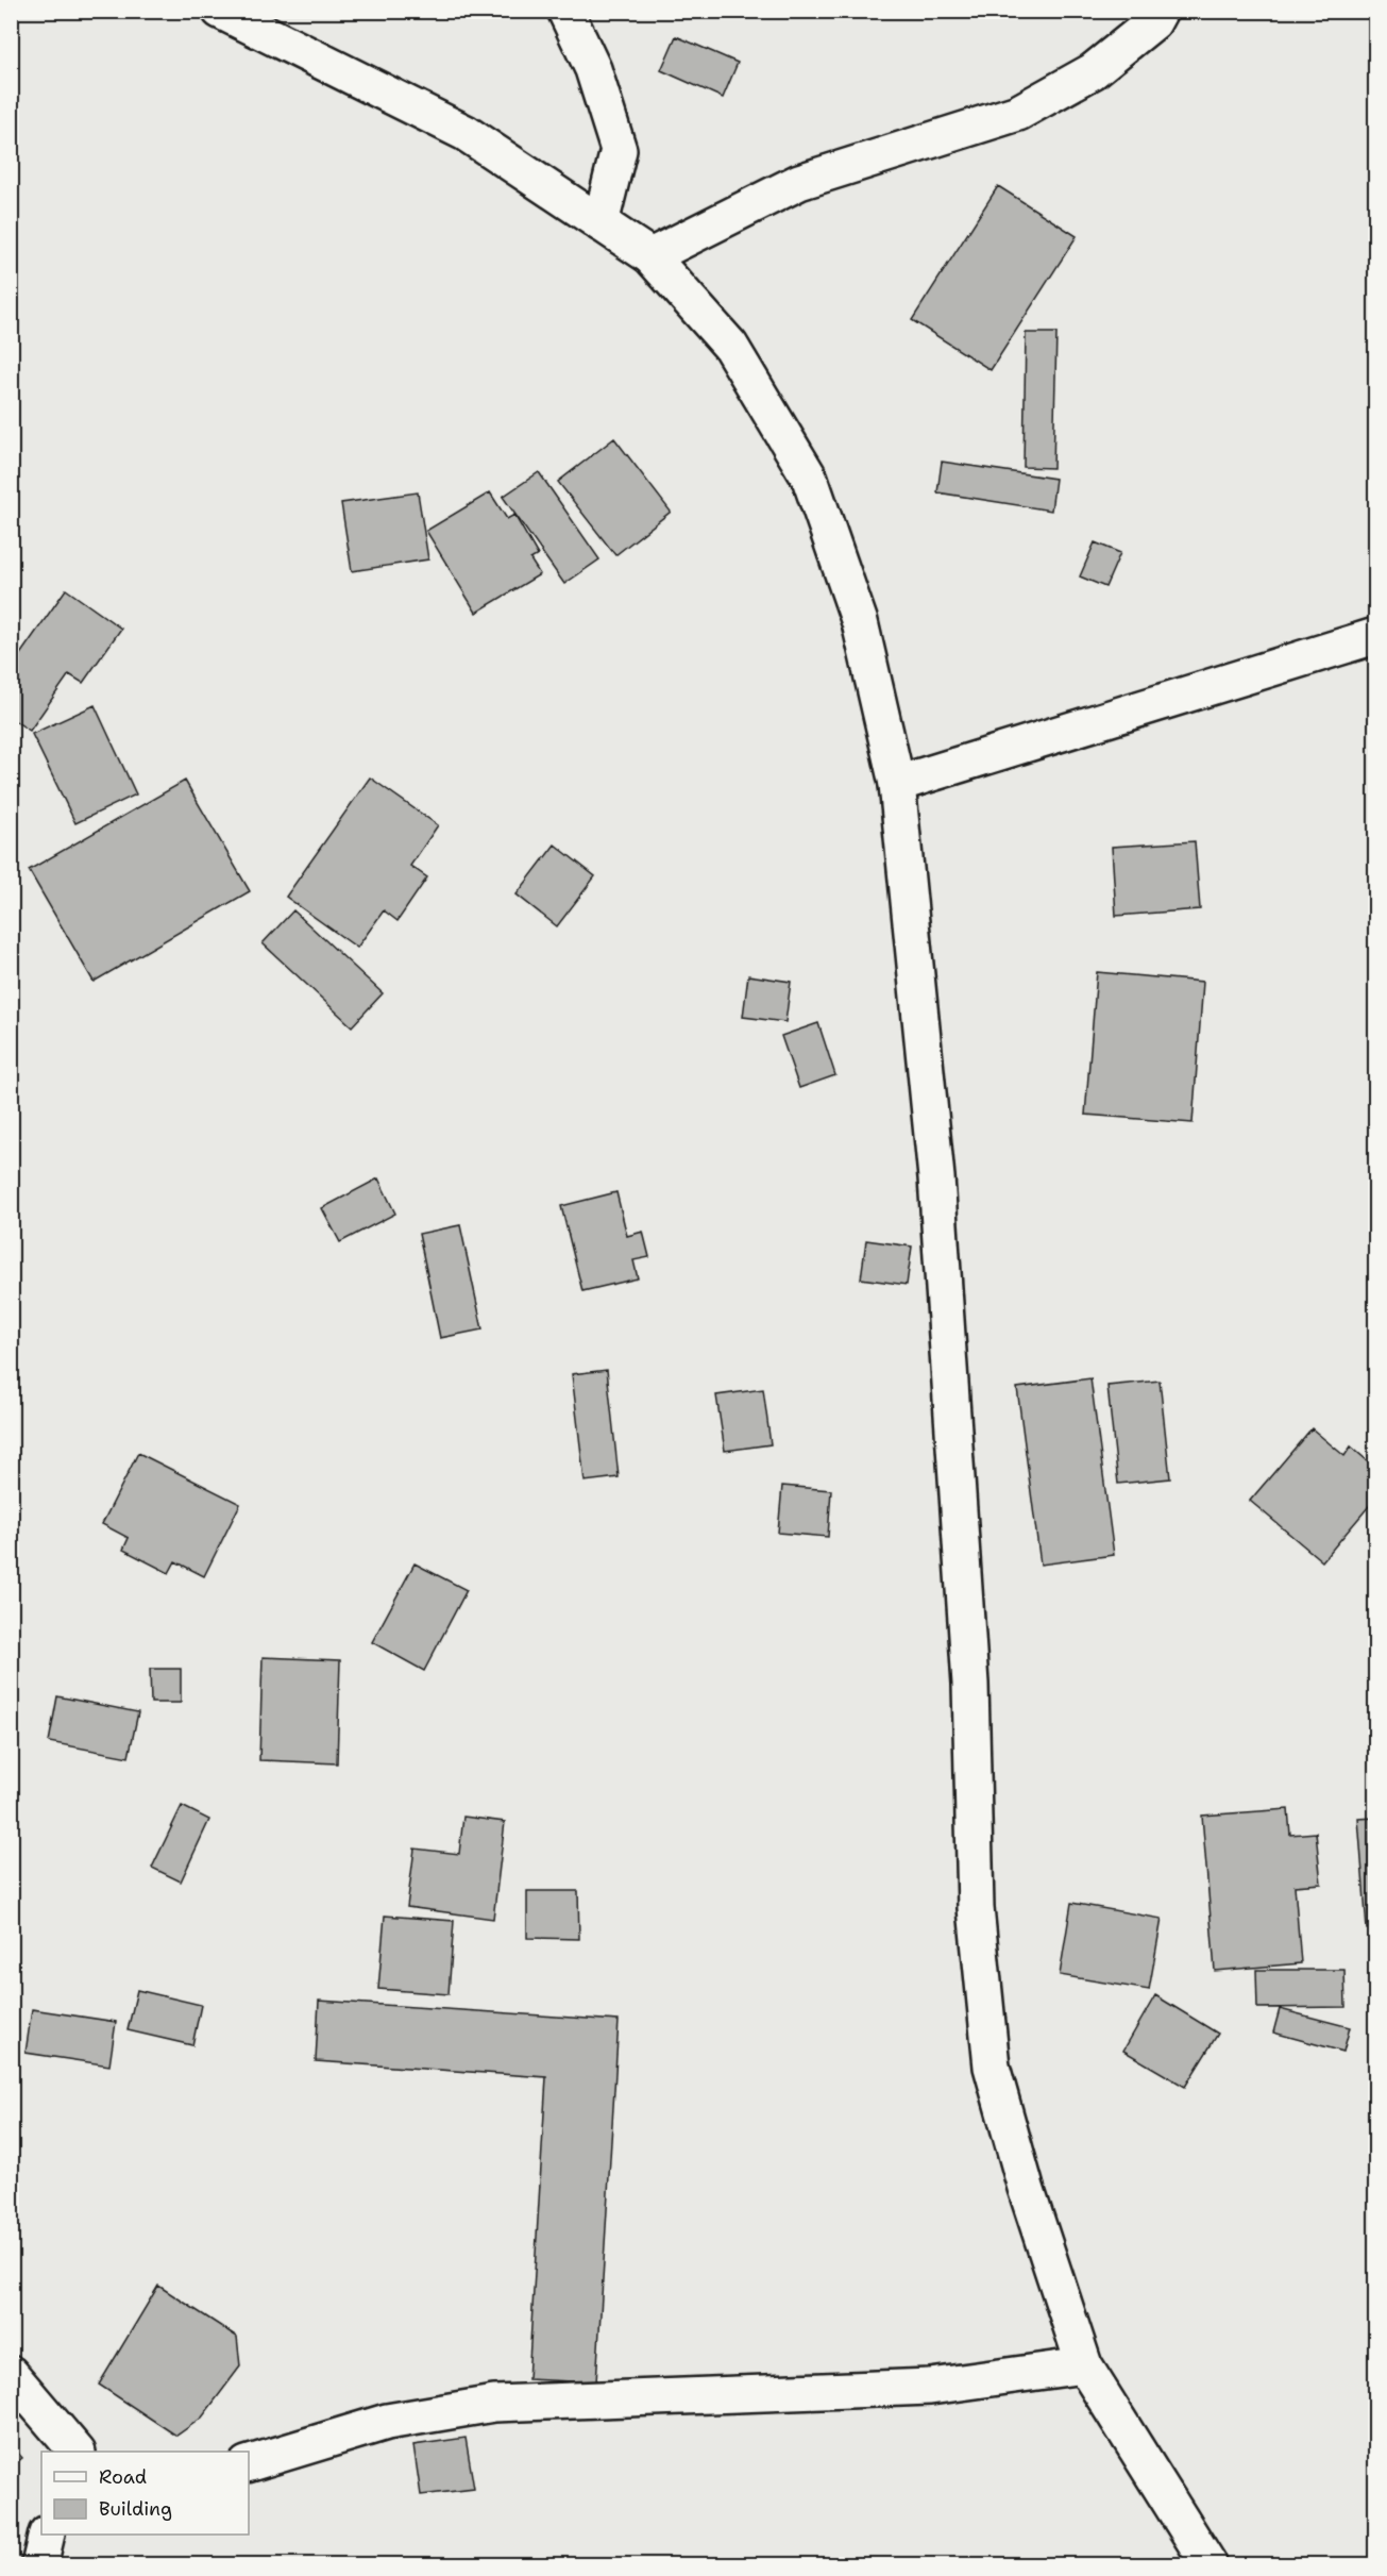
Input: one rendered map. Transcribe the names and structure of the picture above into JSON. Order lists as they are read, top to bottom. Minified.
{"legend":["Road","Building"]}
